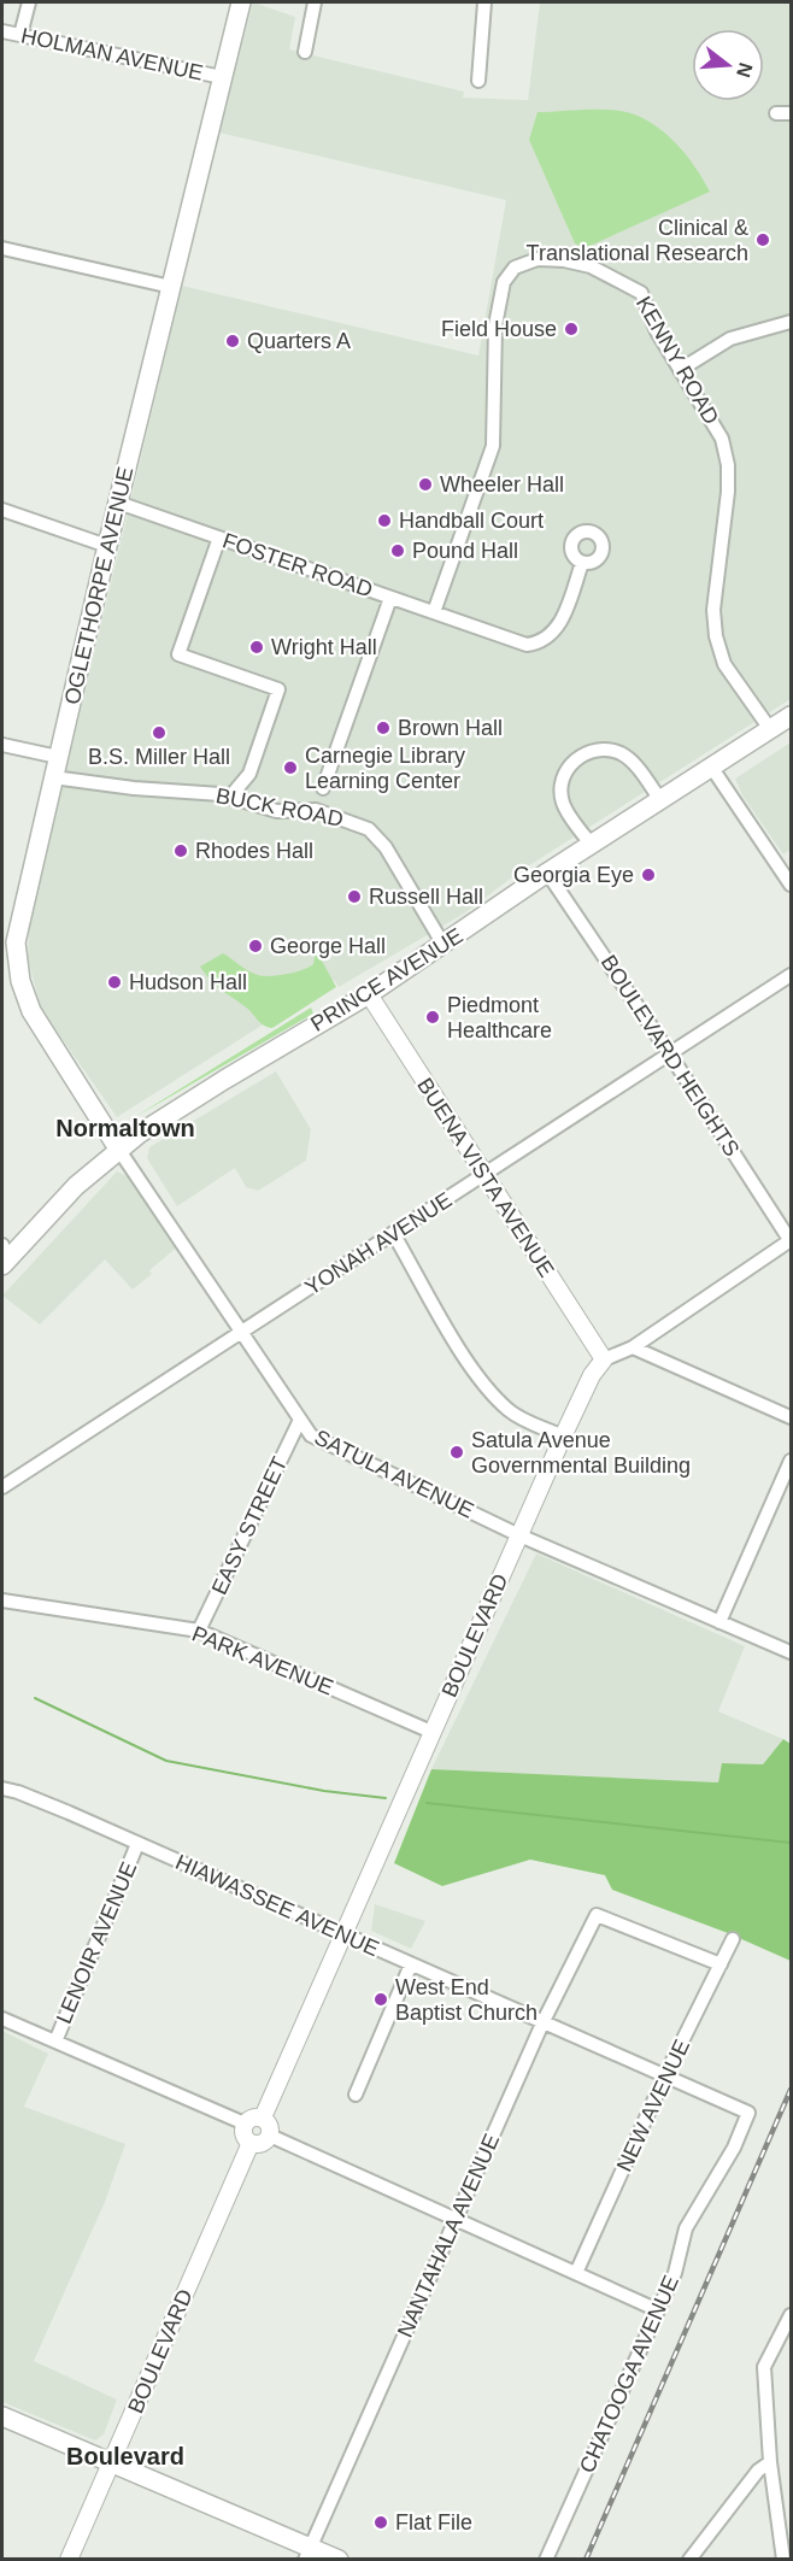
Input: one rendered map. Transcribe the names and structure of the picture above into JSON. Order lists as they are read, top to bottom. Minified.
{"streets":{"main road":["OGLETHORPE AVENUE","PRINCE AVENUE"],"street":["HOLMAN AVENUE","KENNY ROAD","FOSTER ROAD","BUCK ROAD","BOULEVARD HEIGHTS","BUENA VISTA AVENUE","YONAH AVENUE","SATULA AVENUE","EASY STREET","BOULEVARD","PARK AVENUE","HIAWASSEE AVENUE","LENOIR AVENUE","NEW AVENUE","NANTAHALA AVENUE","CHATOOGA AVENUE"]},"crossings":[["HOLMAN AVENUE","OGLETHORPE AVENUE"],["KENNY ROAD","FOSTER ROAD"],["KENNY ROAD","PRINCE AVENUE"],["FOSTER ROAD","OGLETHORPE AVENUE"],["OGLETHORPE AVENUE","BUCK ROAD"],["OGLETHORPE AVENUE","PRINCE AVENUE"],["OGLETHORPE AVENUE","SATULA AVENUE"],["BUCK ROAD","PRINCE AVENUE"],["PRINCE AVENUE","BOULEVARD HEIGHTS"],["PRINCE AVENUE","BUENA VISTA AVENUE"],["PRINCE AVENUE","SATULA AVENUE"],["BOULEVARD HEIGHTS","YONAH AVENUE"],["BUENA VISTA AVENUE","YONAH AVENUE"],["BUENA VISTA AVENUE","BOULEVARD"],["YONAH AVENUE","SATULA AVENUE"],["SATULA AVENUE","EASY STREET"],["SATULA AVENUE","BOULEVARD"],["EASY STREET","PARK AVENUE"],["BOULEVARD","PARK AVENUE"],["BOULEVARD","HIAWASSEE AVENUE"],["HIAWASSEE AVENUE","LENOIR AVENUE"],["HIAWASSEE AVENUE","NEW AVENUE"],["HIAWASSEE AVENUE","NANTAHALA AVENUE"],["HIAWASSEE AVENUE","CHATOOGA AVENUE"],["NEW AVENUE","NANTAHALA AVENUE"]],"districts":["Normaltown","Boulevard"],"places":["Clinical & Translational Research","Field House","Quarters A","Wheeler Hall","Handball Court","Pound Hall","Wright Hall","Brown Hall","B.S. Miller Hall","Carnegie Library Learning Center","Rhodes Hall","Georgia Eye","Russell Hall","George Hall","Hudson Hall","Piedmont Healthcare","Satula Avenue Governmental Building","West End Baptist Church","Flat File"],"north":"right"}
